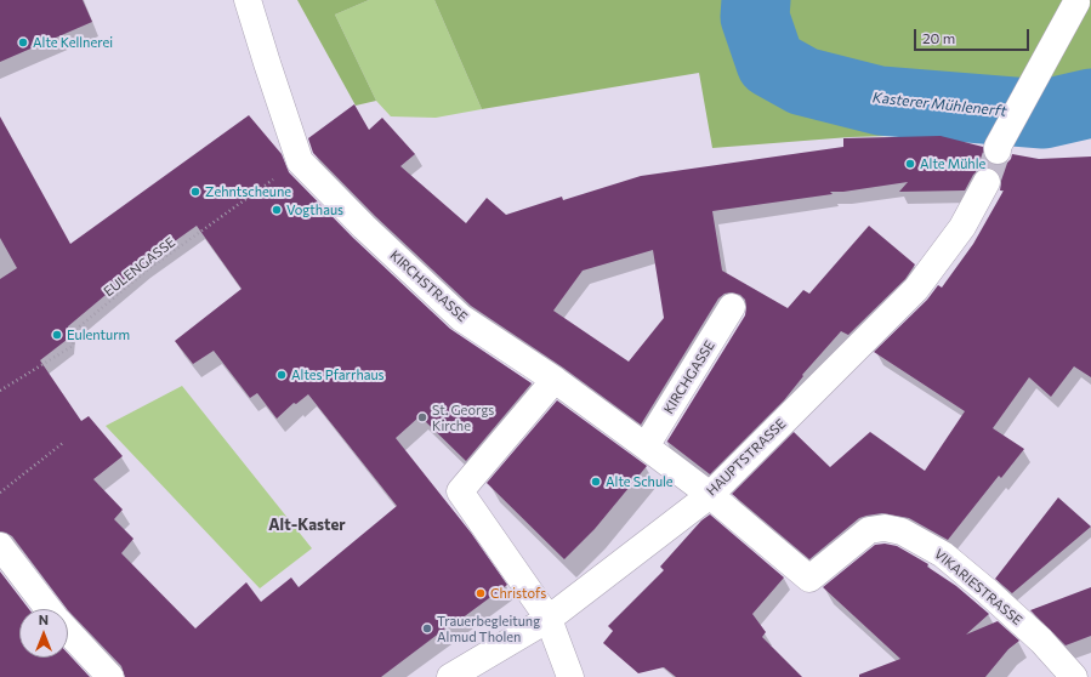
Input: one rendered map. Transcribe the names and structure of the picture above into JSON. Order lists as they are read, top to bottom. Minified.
{"streets":{"street":["KIRCHSTRASSE","KIRCHGASSE","HAUPTSTRASSE","VIKARIESTRASSE"],"path":["EULENGASSE"]},"crossings":[["EULENGASSE","KIRCHSTRASSE"],["KIRCHSTRASSE","KIRCHGASSE"],["KIRCHSTRASSE","HAUPTSTRASSE"],["KIRCHSTRASSE","VIKARIESTRASSE"],["HAUPTSTRASSE","VIKARIESTRASSE"]],"districts":["Alt-Kaster"],"water":["Kasterer Mühlenerft"],"places":["Alte Kellnerei","Alte Mühle","Zehntscheune","Vogthaus","Eulenturm","Altes Pfarrhaus","St. Georgs Kirche","Alte Schule","Christofs","Trauerbegleitung Almud Tholen"],"scale_bar":"20 m","north":"top"}
